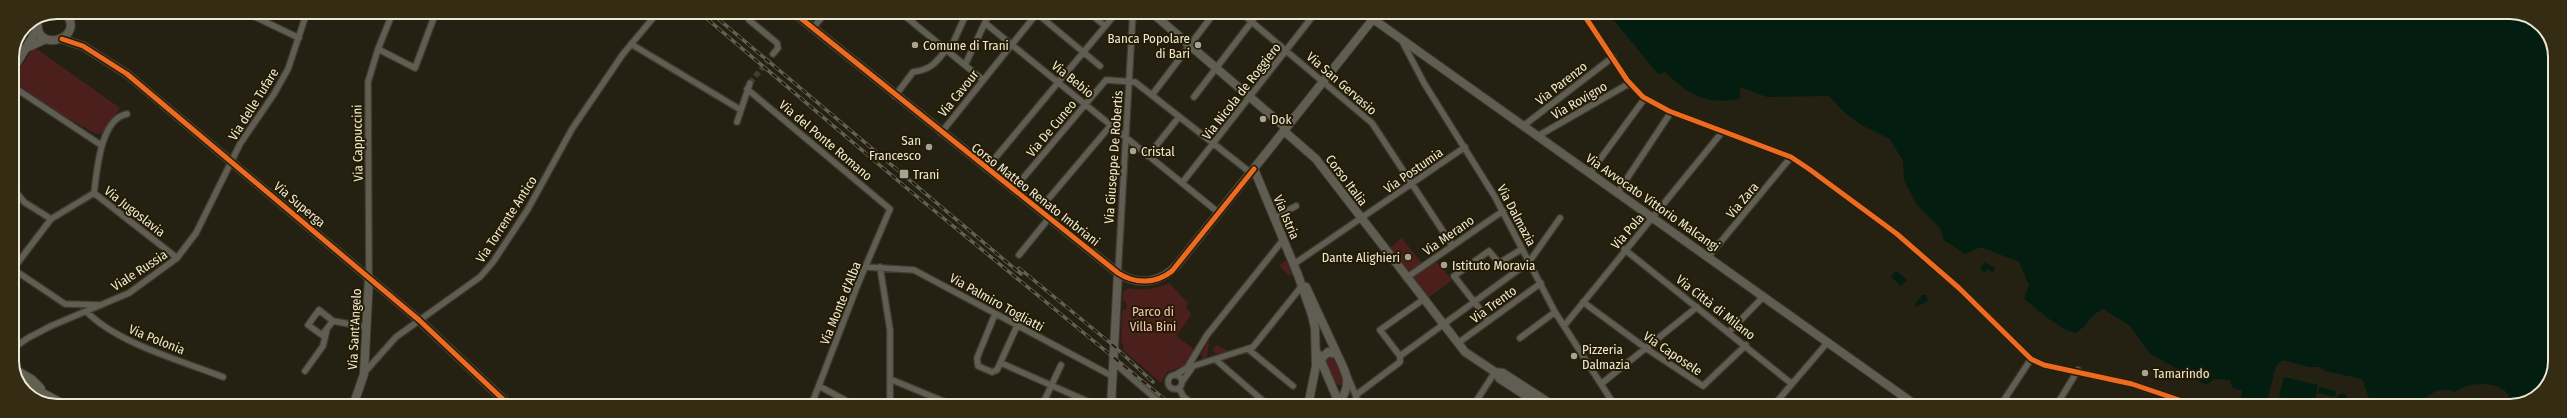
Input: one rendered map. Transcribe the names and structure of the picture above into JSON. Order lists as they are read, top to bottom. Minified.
{"streets":{"street":["Via Bebio","Via San Gervasio","Via Parenzo","Via Nicola de Roggiero","Via Cavour","Via Rovigno","Via delle Tufare","Via De Cuneo","Via del Ponte Romano","Via Cappuccini","Via Giuseppe De Robertis","Via Postumia","Corso Italia","Corso Matteo Renato Imbriani","Via Zara","Via Avvocato Vittorio Malcangi","Via Superga","Via Jugoslavia","Via Dalmazia","Via Istria","Via Torrente Antico","Via Pola","Via Merano","Viale Russia","Via Palmiro Togliatti","Via Monte d'Alba","Via Trento","Via Città di Milano","Via Sant'Angelo","Via Polonia","Via Caposele"]},"crossings":[["Via Bebio","Via Nicola de Roggiero"],["Via Bebio","Via Cavour"],["Via Bebio","Via De Cuneo"],["Via Bebio","Via Giuseppe De Robertis"],["Via Bebio","Corso Matteo Renato Imbriani"],["Via San Gervasio","Via Nicola de Roggiero"],["Via San Gervasio","Via Postumia"],["Via San Gervasio","Corso Matteo Renato Imbriani"],["Via San Gervasio","Via Merano"],["Via Parenzo","Via Avvocato Vittorio Malcangi"],["Via Nicola de Roggiero","Corso Italia"],["Via Cavour","Corso Matteo Renato Imbriani"],["Via Rovigno","Via Avvocato Vittorio Malcangi"],["Via delle Tufare","Via Superga"],["Via delle Tufare","Viale Russia"],["Via De Cuneo","Via Giuseppe De Robertis"],["Via De Cuneo","Corso Matteo Renato Imbriani"],["Via del Ponte Romano","Via Monte d'Alba"],["Via Cappuccini","Via Superga"],["Via Cappuccini","Via Sant'Angelo"],["Via Giuseppe De Robertis","Corso Matteo Renato Imbriani"],["Via Giuseppe De Robertis","Via Palmiro Togliatti"],["Via Postumia","Corso Italia"],["Via Postumia","Via Dalmazia"],["Via Postumia","Via Istria"],["Corso Italia","Corso Matteo Renato Imbriani"],["Corso Italia","Via Merano"],["Corso Italia","Via Trento"],["Corso Matteo Renato Imbriani","Via Istria"],["Via Zara","Via Avvocato Vittorio Malcangi"],["Via Avvocato Vittorio Malcangi","Via Dalmazia"],["Via Avvocato Vittorio Malcangi","Via Pola"],["Via Superga","Via Torrente Antico"],["Via Superga","Viale Russia"],["Via Superga","Via Sant'Angelo"],["Via Jugoslavia","Viale Russia"],["Via Dalmazia","Via Pola"],["Via Dalmazia","Via Merano"],["Via Dalmazia","Via Trento"],["Via Torrente Antico","Via Sant'Angelo"],["Via Pola","Via Città di Milano"],["Via Pola","Via Caposele"],["Viale Russia","Via Polonia"],["Via Palmiro Togliatti","Via Monte d'Alba"],["Via Città di Milano","Via Caposele"]],"parks":["Parco di Villa Bini"],"places":{"other":["Comune di Trani","Banca Popolare di Bari","Dok","San Francesco","Cristal","Dante Alighieri","Istituto Moravia","Pizzeria Dalmazia","Tamarindo"],"transit":["Trani"]}}
